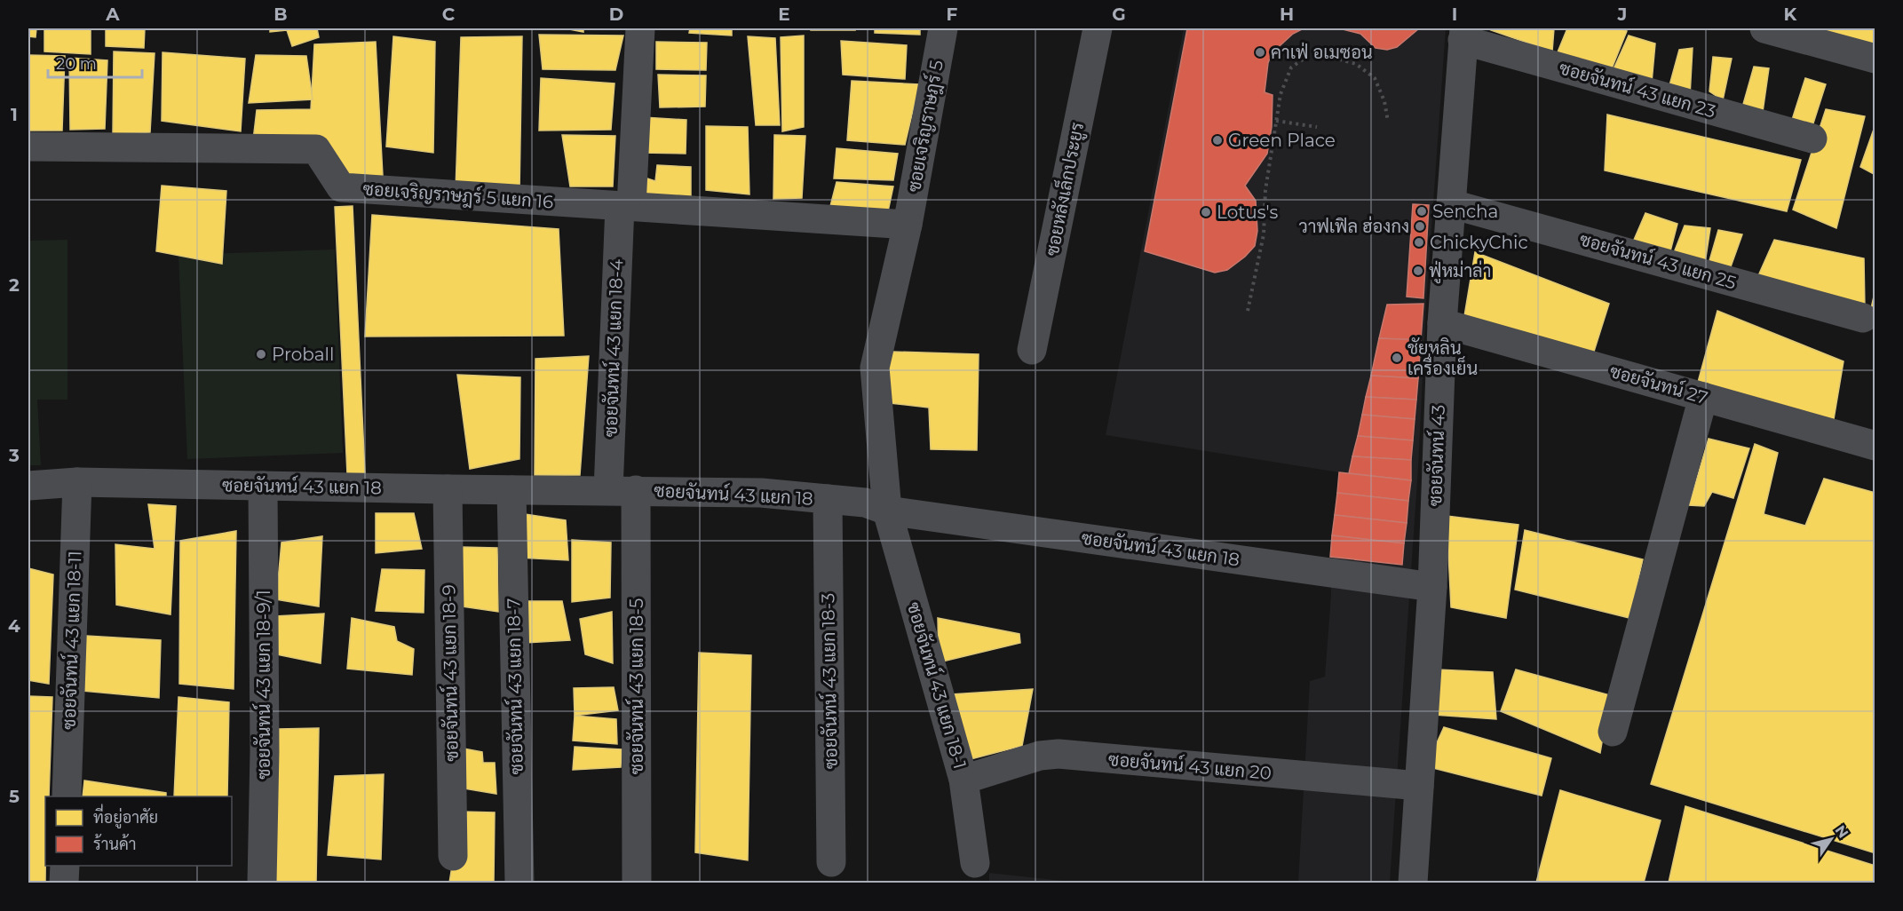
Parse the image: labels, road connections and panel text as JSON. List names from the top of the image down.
{
  "streets": {
    "street": [
      "ซอยจันทน์ 43 แยก 23",
      "ซอยเจริญราษฎร์ 5",
      "ซอยหลังเล็กประยูร",
      "ซอยเจริญราษฎร์ 5 แยก 16",
      "ซอยจันทน์ 43 แยก 25",
      "ซอยจันทน์ 43 แยก 18-4",
      "ซอยจันทน์ 27",
      "ซอยจันทน์ 43",
      "ซอยจันทน์ 43 แยก 18",
      "ซอยจันทน์ 43 แยก 18-11",
      "ซอยจันทน์ 43 แยก 18-9",
      "ซอยจันทน์ 43 แยก 18-3",
      "ซอยจันทน์ 43 แยก 18-9/1",
      "ซอยจันทน์ 43 แยก 18-1",
      "ซอยจันทน์ 43 แยก 18-7",
      "ซอยจันทน์ 43 แยก 18-5",
      "ซอยจันทน์ 43 แยก 20"
    ]
  },
  "crossings": [
    ["ซอยจันทน์ 43 แยก 23", "ซอยจันทน์ 43"],
    ["ซอยเจริญราษฎร์ 5", "ซอยเจริญราษฎร์ 5 แยก 16"],
    ["ซอยเจริญราษฎร์ 5", "ซอยจันทน์ 43 แยก 18"],
    ["ซอยเจริญราษฎร์ 5", "ซอยจันทน์ 43 แยก 18-1"],
    ["ซอยเจริญราษฎร์ 5 แยก 16", "ซอยจันทน์ 43 แยก 18-4"],
    ["ซอยจันทน์ 43 แยก 25", "ซอยจันทน์ 43"],
    ["ซอยจันทน์ 43 แยก 18-4", "ซอยจันทน์ 43 แยก 18"],
    ["ซอยจันทน์ 43 แยก 18-4", "ซอยจันทน์ 43 แยก 18-5"],
    ["ซอยจันทน์ 27", "ซอยจันทน์ 43"],
    ["ซอยจันทน์ 43", "ซอยจันทน์ 43 แยก 18"],
    ["ซอยจันทน์ 43", "ซอยจันทน์ 43 แยก 20"],
    ["ซอยจันทน์ 43 แยก 18", "ซอยจันทน์ 43 แยก 18-11"],
    ["ซอยจันทน์ 43 แยก 18", "ซอยจันทน์ 43 แยก 18-9"],
    ["ซอยจันทน์ 43 แยก 18", "ซอยจันทน์ 43 แยก 18-3"],
    ["ซอยจันทน์ 43 แยก 18", "ซอยจันทน์ 43 แยก 18-9/1"],
    ["ซอยจันทน์ 43 แยก 18", "ซอยจันทน์ 43 แยก 18-1"],
    ["ซอยจันทน์ 43 แยก 18", "ซอยจันทน์ 43 แยก 18-7"],
    ["ซอยจันทน์ 43 แยก 18", "ซอยจันทน์ 43 แยก 18-5"],
    ["ซอยจันทน์ 43 แยก 18-1", "ซอยจันทน์ 43 แยก 20"]
  ],
  "places": [
    "คาเฟ่ อเมซอน",
    "Green Place",
    "Sencha",
    "Lotus's",
    "วาฟเฟิล ฮ่องกง",
    "ChickyChic",
    "ฟู่หม่าล่า",
    "Proball",
    "ชัยหลิน เครื่องเย็น"
  ],
  "legend": ["ที่อยู่อาศัย", "ร้านค้า"],
  "scale_bar": "20 m",
  "north": "top right",
  "grid": {
    "columns": [
      "A",
      "B",
      "C",
      "D",
      "E",
      "F",
      "G",
      "H",
      "I",
      "J",
      "K"
    ],
    "rows": [
      "1",
      "2",
      "3",
      "4",
      "5"
    ]
  }
}
